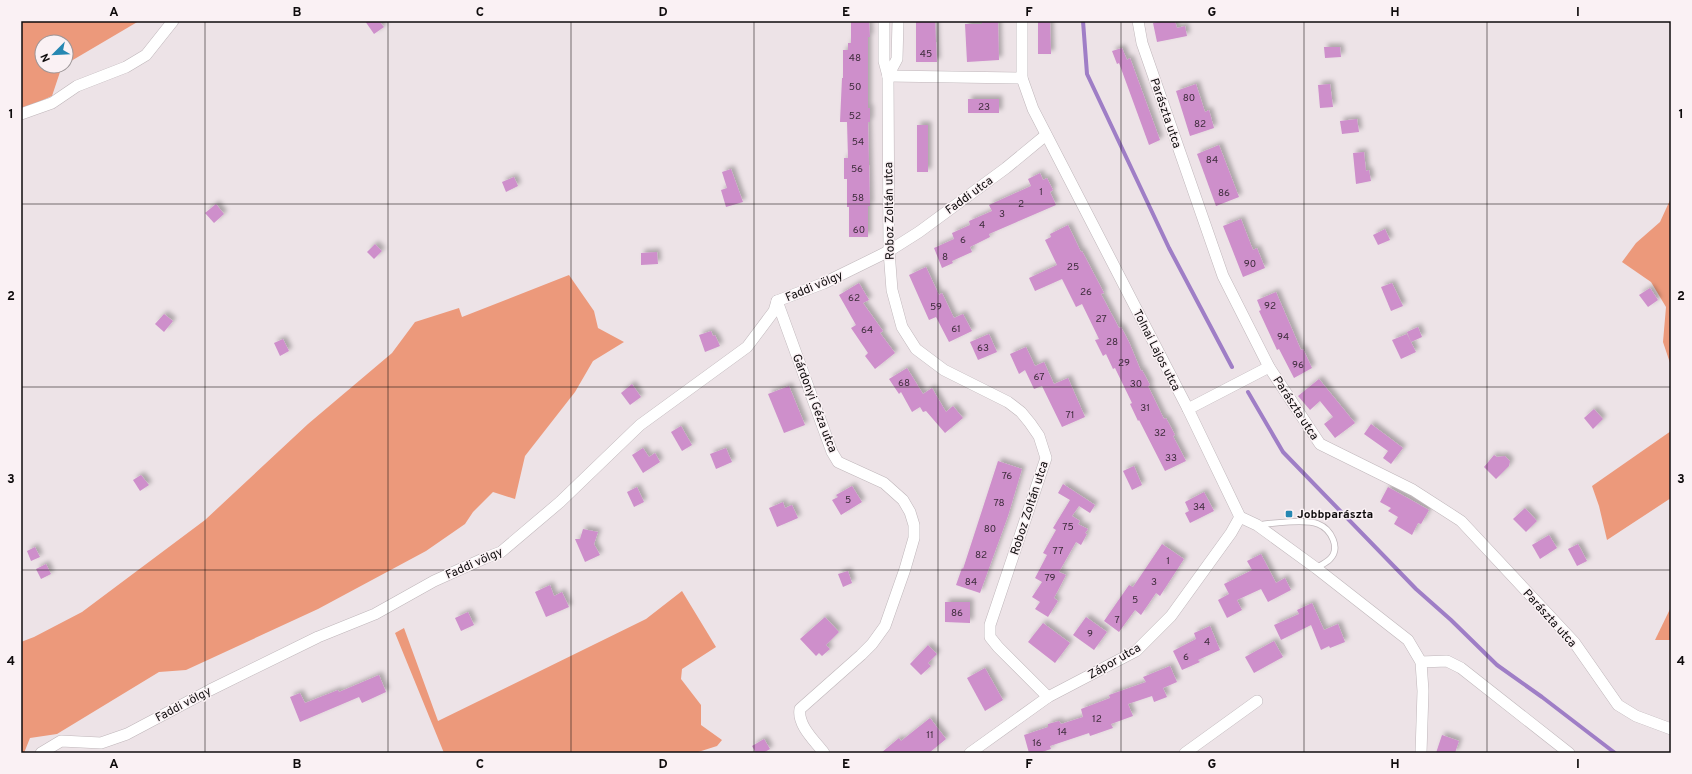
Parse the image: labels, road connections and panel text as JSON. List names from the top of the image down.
{
  "streets": {
    "street": [
      "Parászta utca",
      "Faddi utca",
      "Roboz Zoltán utca",
      "Faddi völgy",
      "Tolnai Lajos utca",
      "Gárdonyi Géza utca",
      "Zápor utca"
    ]
  },
  "crossings": [
    ["Faddi utca", "Roboz Zoltán utca"],
    ["Faddi utca", "Faddi völgy"],
    ["Faddi utca", "Tolnai Lajos utca"],
    ["Roboz Zoltán utca", "Faddi völgy"],
    ["Roboz Zoltán utca", "Zápor utca"],
    ["Faddi völgy", "Gárdonyi Géza utca"],
    ["Tolnai Lajos utca", "Zápor utca"]
  ],
  "places": {
    "transit": ["Jobbparászta"]
  },
  "house_numbers": [
    "45",
    "48",
    "50",
    "80",
    "23",
    "52",
    "82",
    "54",
    "84",
    "56",
    "1",
    "86",
    "58",
    "2",
    "3",
    "4",
    "60",
    "6",
    "8",
    "90",
    "25",
    "26",
    "62",
    "92",
    "59",
    "27",
    "61",
    "64",
    "94",
    "28",
    "63",
    "29",
    "96",
    "67",
    "68",
    "30",
    "31",
    "71",
    "32",
    "33",
    "76",
    "5",
    "78",
    "34",
    "75",
    "80",
    "77",
    "82",
    "1",
    "79",
    "84",
    "3",
    "5",
    "86",
    "7",
    "9",
    "4",
    "6",
    "12",
    "14",
    "11",
    "16"
  ],
  "north": "bottom left",
  "grid": {
    "columns": [
      "A",
      "B",
      "C",
      "D",
      "E",
      "F",
      "G",
      "H",
      "I"
    ],
    "rows": [
      "1",
      "2",
      "3",
      "4"
    ]
  }
}
